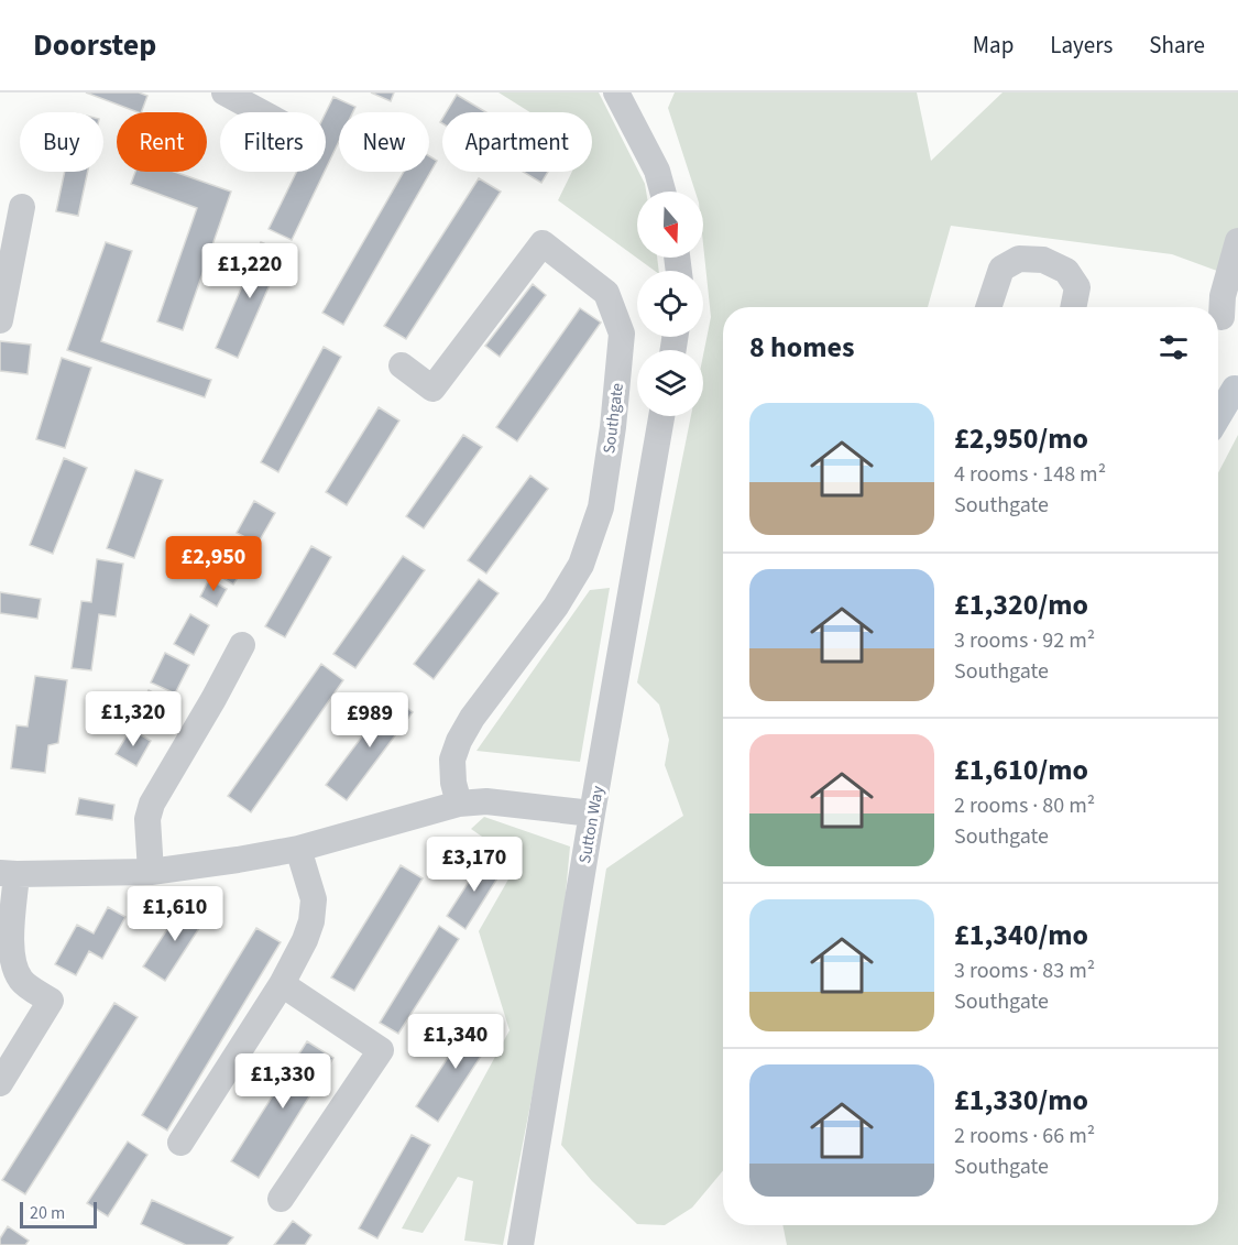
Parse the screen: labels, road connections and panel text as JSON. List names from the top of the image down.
{
  "streets": {
    "street": ["Southgate", "Sutton Way"]
  },
  "scale_bar": "20 m",
  "north": "bottom",
  "page": {
    "header": "Doorstep",
    "nav": ["Map", "Layers", "Share"],
    "chip": [
      "Buy",
      "Rent",
      "Filters",
      "New",
      "Apartment"
    ],
    "price": [
      "£1,220",
      "£2,950",
      "£1,320",
      "£989",
      "£3,170",
      "£1,610",
      "£1,340",
      "£1,330"
    ],
    "heading": "8 homes",
    "list": [
      {
        "name": "£2,950/mo",
        "note": "4 rooms · 148 m² · Southgate"
      },
      {
        "name": "£1,320/mo",
        "note": "3 rooms · 92 m² · Southgate"
      },
      {
        "name": "£1,610/mo",
        "note": "2 rooms · 80 m² · Southgate"
      },
      {
        "name": "£1,340/mo",
        "note": "3 rooms · 83 m² · Southgate"
      },
      {
        "name": "£1,330/mo",
        "note": "2 rooms · 66 m² · Southgate"
      }
    ],
    "scale": "20 m"
  }
}
